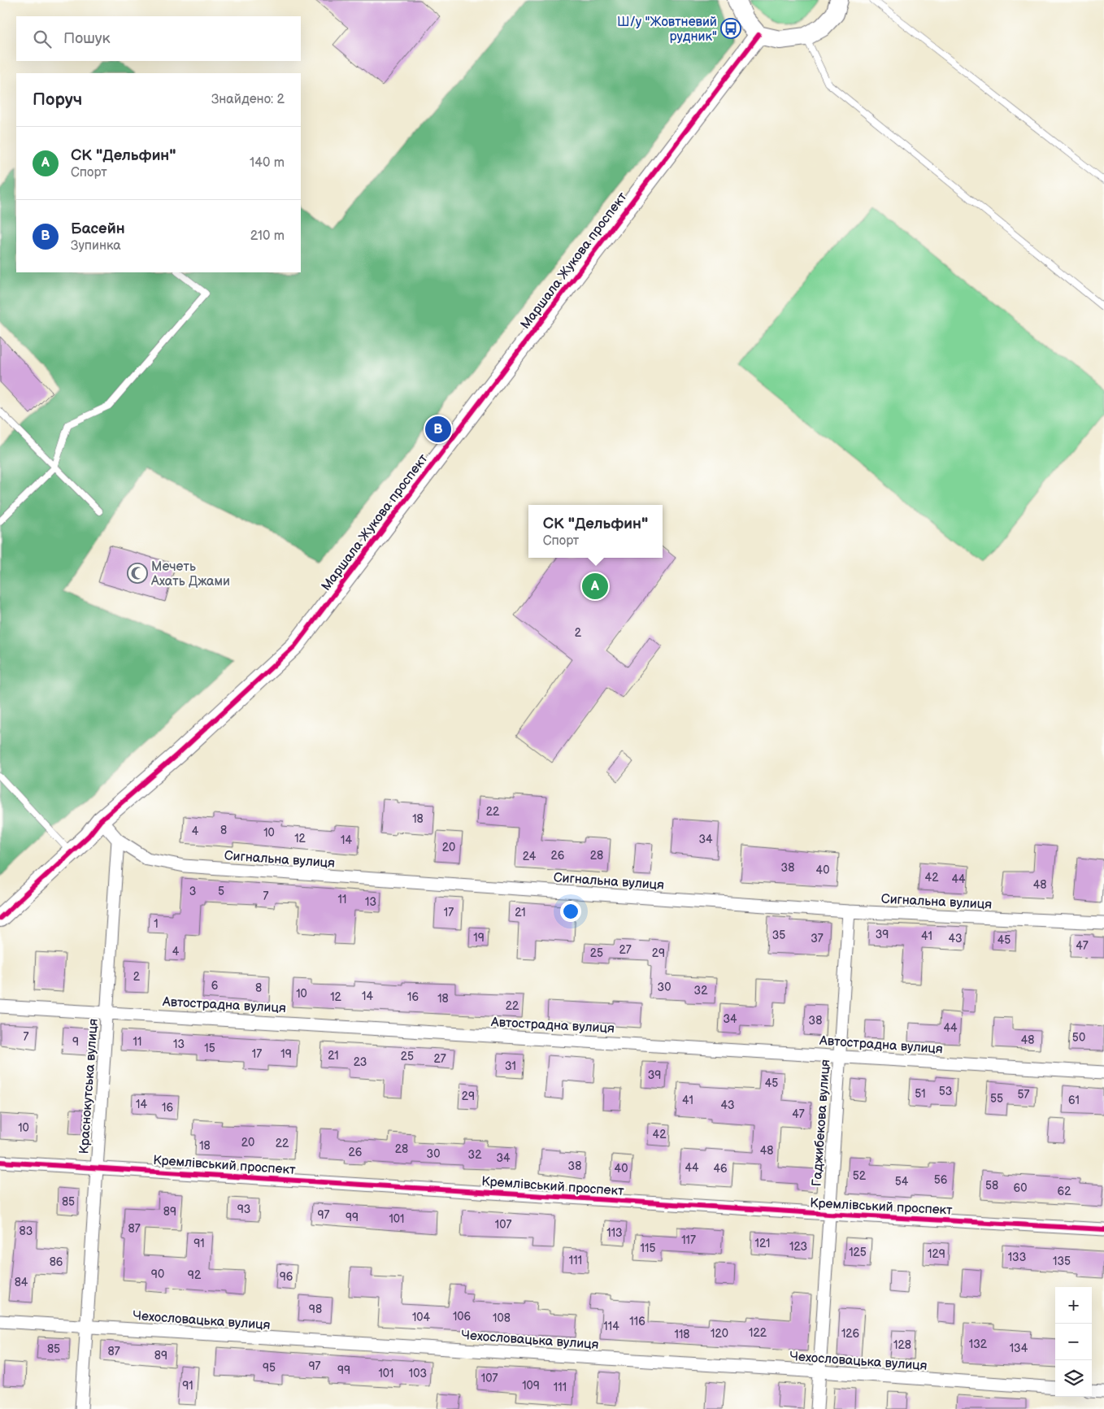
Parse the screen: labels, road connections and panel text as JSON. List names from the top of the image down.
{
  "streets": {
    "street": [
      "Маршала Жукова проспект",
      "Сигнальна вулиця",
      "Автострадна вулиця",
      "Краснокутська вулиця",
      "Гаджибекова вулиця",
      "Кремлівський проспект",
      "Чехословацька вулиця"
    ]
  },
  "crossings": [
    ["Сигнальна вулиця", "Краснокутська вулиця"],
    ["Сигнальна вулиця", "Гаджибекова вулиця"],
    ["Автострадна вулиця", "Краснокутська вулиця"],
    ["Автострадна вулиця", "Гаджибекова вулиця"],
    ["Краснокутська вулиця", "Кремлівський проспект"],
    ["Краснокутська вулиця", "Чехословацька вулиця"],
    ["Гаджибекова вулиця", "Кремлівський проспект"],
    ["Гаджибекова вулиця", "Чехословацька вулиця"]
  ],
  "places": {
    "bus stop": ["Ш/у \"Жовтневий рудник\""],
    "mosque": ["Мечеть Ахать Джами"]
  },
  "house_numbers": [
    "2",
    "22",
    "18",
    "8",
    "4",
    "10",
    "12",
    "34",
    "14",
    "20",
    "26",
    "28",
    "24",
    "38",
    "40",
    "42",
    "44",
    "48",
    "3",
    "5",
    "7",
    "11",
    "13",
    "17",
    "21",
    "1",
    "39",
    "35",
    "41",
    "19",
    "37",
    "43",
    "45",
    "47",
    "27",
    "4",
    "25",
    "29",
    "2",
    "6",
    "30",
    "8",
    "32",
    "10",
    "14",
    "12",
    "16",
    "18",
    "22",
    "34",
    "38",
    "44",
    "7",
    "50",
    "48",
    "9",
    "11",
    "13",
    "15",
    "17",
    "19",
    "21",
    "25",
    "27",
    "23",
    "31",
    "39",
    "45",
    "53",
    "51",
    "57",
    "29",
    "55",
    "41",
    "61",
    "14",
    "43",
    "16",
    "47",
    "10",
    "42",
    "20",
    "22",
    "18",
    "28",
    "48",
    "26",
    "30",
    "32",
    "34",
    "38",
    "44",
    "40",
    "46",
    "52",
    "56",
    "54",
    "58",
    "60",
    "62",
    "85",
    "93",
    "89",
    "97",
    "99",
    "101",
    "107",
    "87",
    "83",
    "113",
    "117",
    "91",
    "121",
    "123",
    "115",
    "125",
    "129",
    "133",
    "111",
    "135",
    "86",
    "90",
    "92",
    "96",
    "84",
    "98",
    "106",
    "104",
    "108",
    "116",
    "114",
    "122",
    "120",
    "126",
    "118",
    "132",
    "128",
    "134",
    "85",
    "87",
    "89",
    "97",
    "95",
    "99",
    "101",
    "103",
    "107",
    "91",
    "109",
    "111"
  ],
  "page": {
    "search": "Пошук",
    "heading": ["Поруч", "Знайдено: 2"],
    "list": [
      {
        "mark": "A",
        "name": "СК \"Дельфин\"",
        "note": "Спорт",
        "value": "140 m"
      },
      {
        "mark": "B",
        "name": "Басейн",
        "note": "Зупинка",
        "value": "210 m"
      }
    ],
    "pins": ["B", "A"],
    "popup": ["СК \"Дельфин\"", "Спорт"],
    "map_buttons": ["+", "−"]
  }
}
